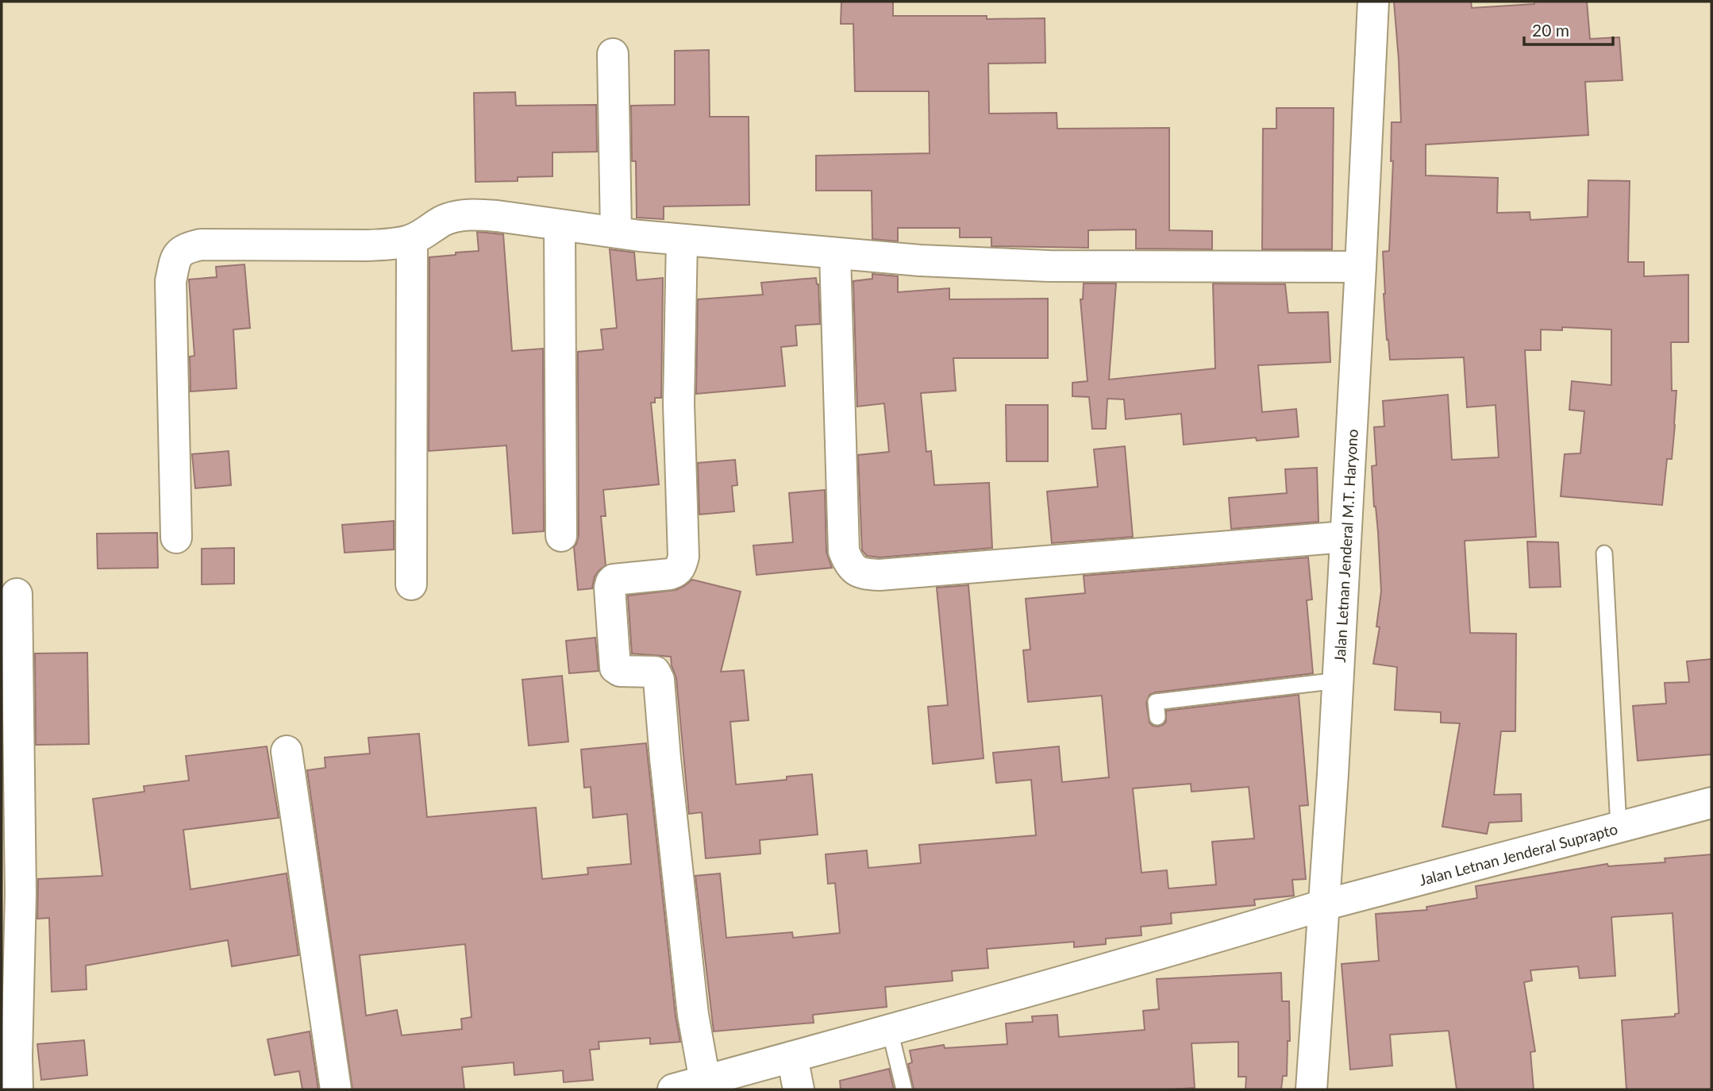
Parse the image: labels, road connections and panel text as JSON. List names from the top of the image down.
{
  "streets": {
    "street": ["Jalan Letnan Jenderal M.T. Haryono", "Jalan Letnan Jenderal Suprapto"]
  },
  "crossings": [
    ["Jalan Letnan Jenderal M.T. Haryono", "Jalan Letnan Jenderal Suprapto"]
  ],
  "scale_bar": "20 m"
}
